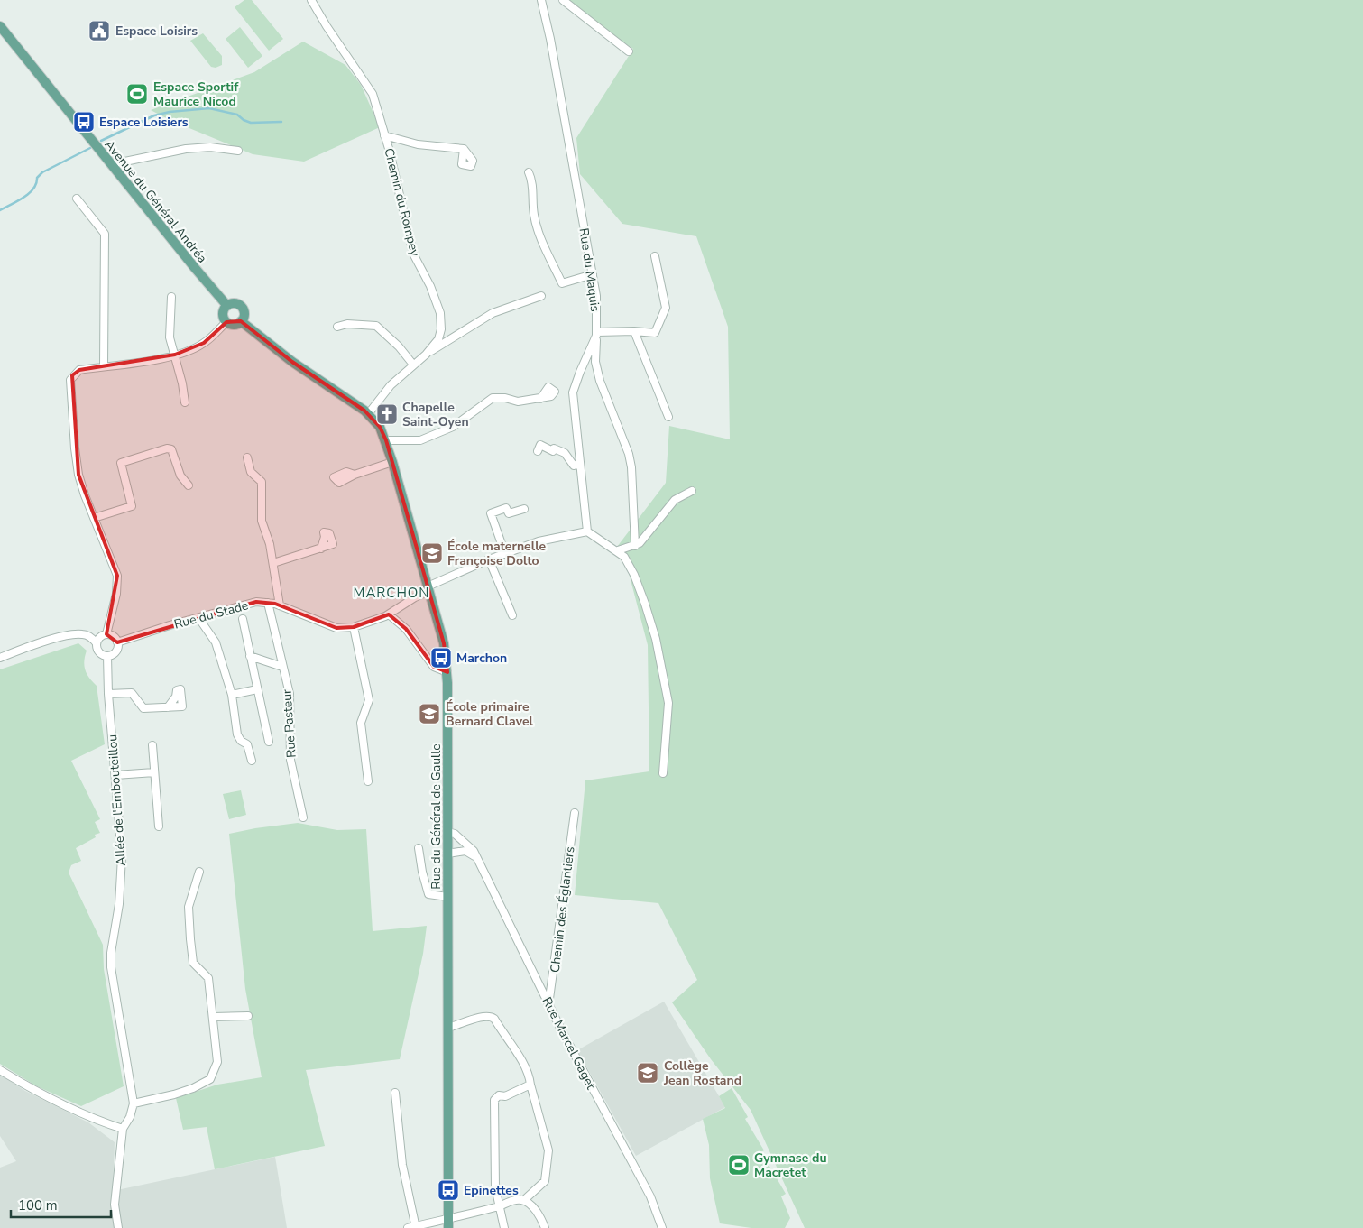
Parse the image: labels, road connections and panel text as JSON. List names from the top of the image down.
{
  "streets": {
    "main road": ["Avenue du Général Andréa", "Rue du Général de Gaulle"],
    "street": [
      "Chemin du Rompey",
      "Rue du Maquis",
      "Rue du Stade",
      "Rue Pasteur",
      "Allée de l'Embouteillou",
      "Chemin des Églantiers",
      "Rue Marcel Gaget"
    ]
  },
  "crossings": [
    ["Avenue du Général Andréa", "Rue du Général de Gaulle"],
    ["Chemin du Rompey", "Rue du Général de Gaulle"],
    ["Rue du Stade", "Rue Pasteur"],
    ["Rue du Stade", "Allée de l'Embouteillou"],
    ["Rue du Stade", "Rue du Général de Gaulle"],
    ["Rue du Général de Gaulle", "Rue Marcel Gaget"],
    ["Chemin des Églantiers", "Rue Marcel Gaget"]
  ],
  "districts": ["MARCHON"],
  "places": {
    "public building": ["Espace Loisirs"],
    "sports": ["Espace Sportif Maurice Nicod", "Gymnase du Macretet"],
    "bus stop": ["Espace Loisiers", "Marchon", "Epinettes"],
    "church": ["Chapelle Saint-Oyen"],
    "school or university": ["École maternelle Françoise Dolto", "École primaire Bernard Clavel", "Collège Jean Rostand"]
  },
  "scale_bar": "100 m"
}
